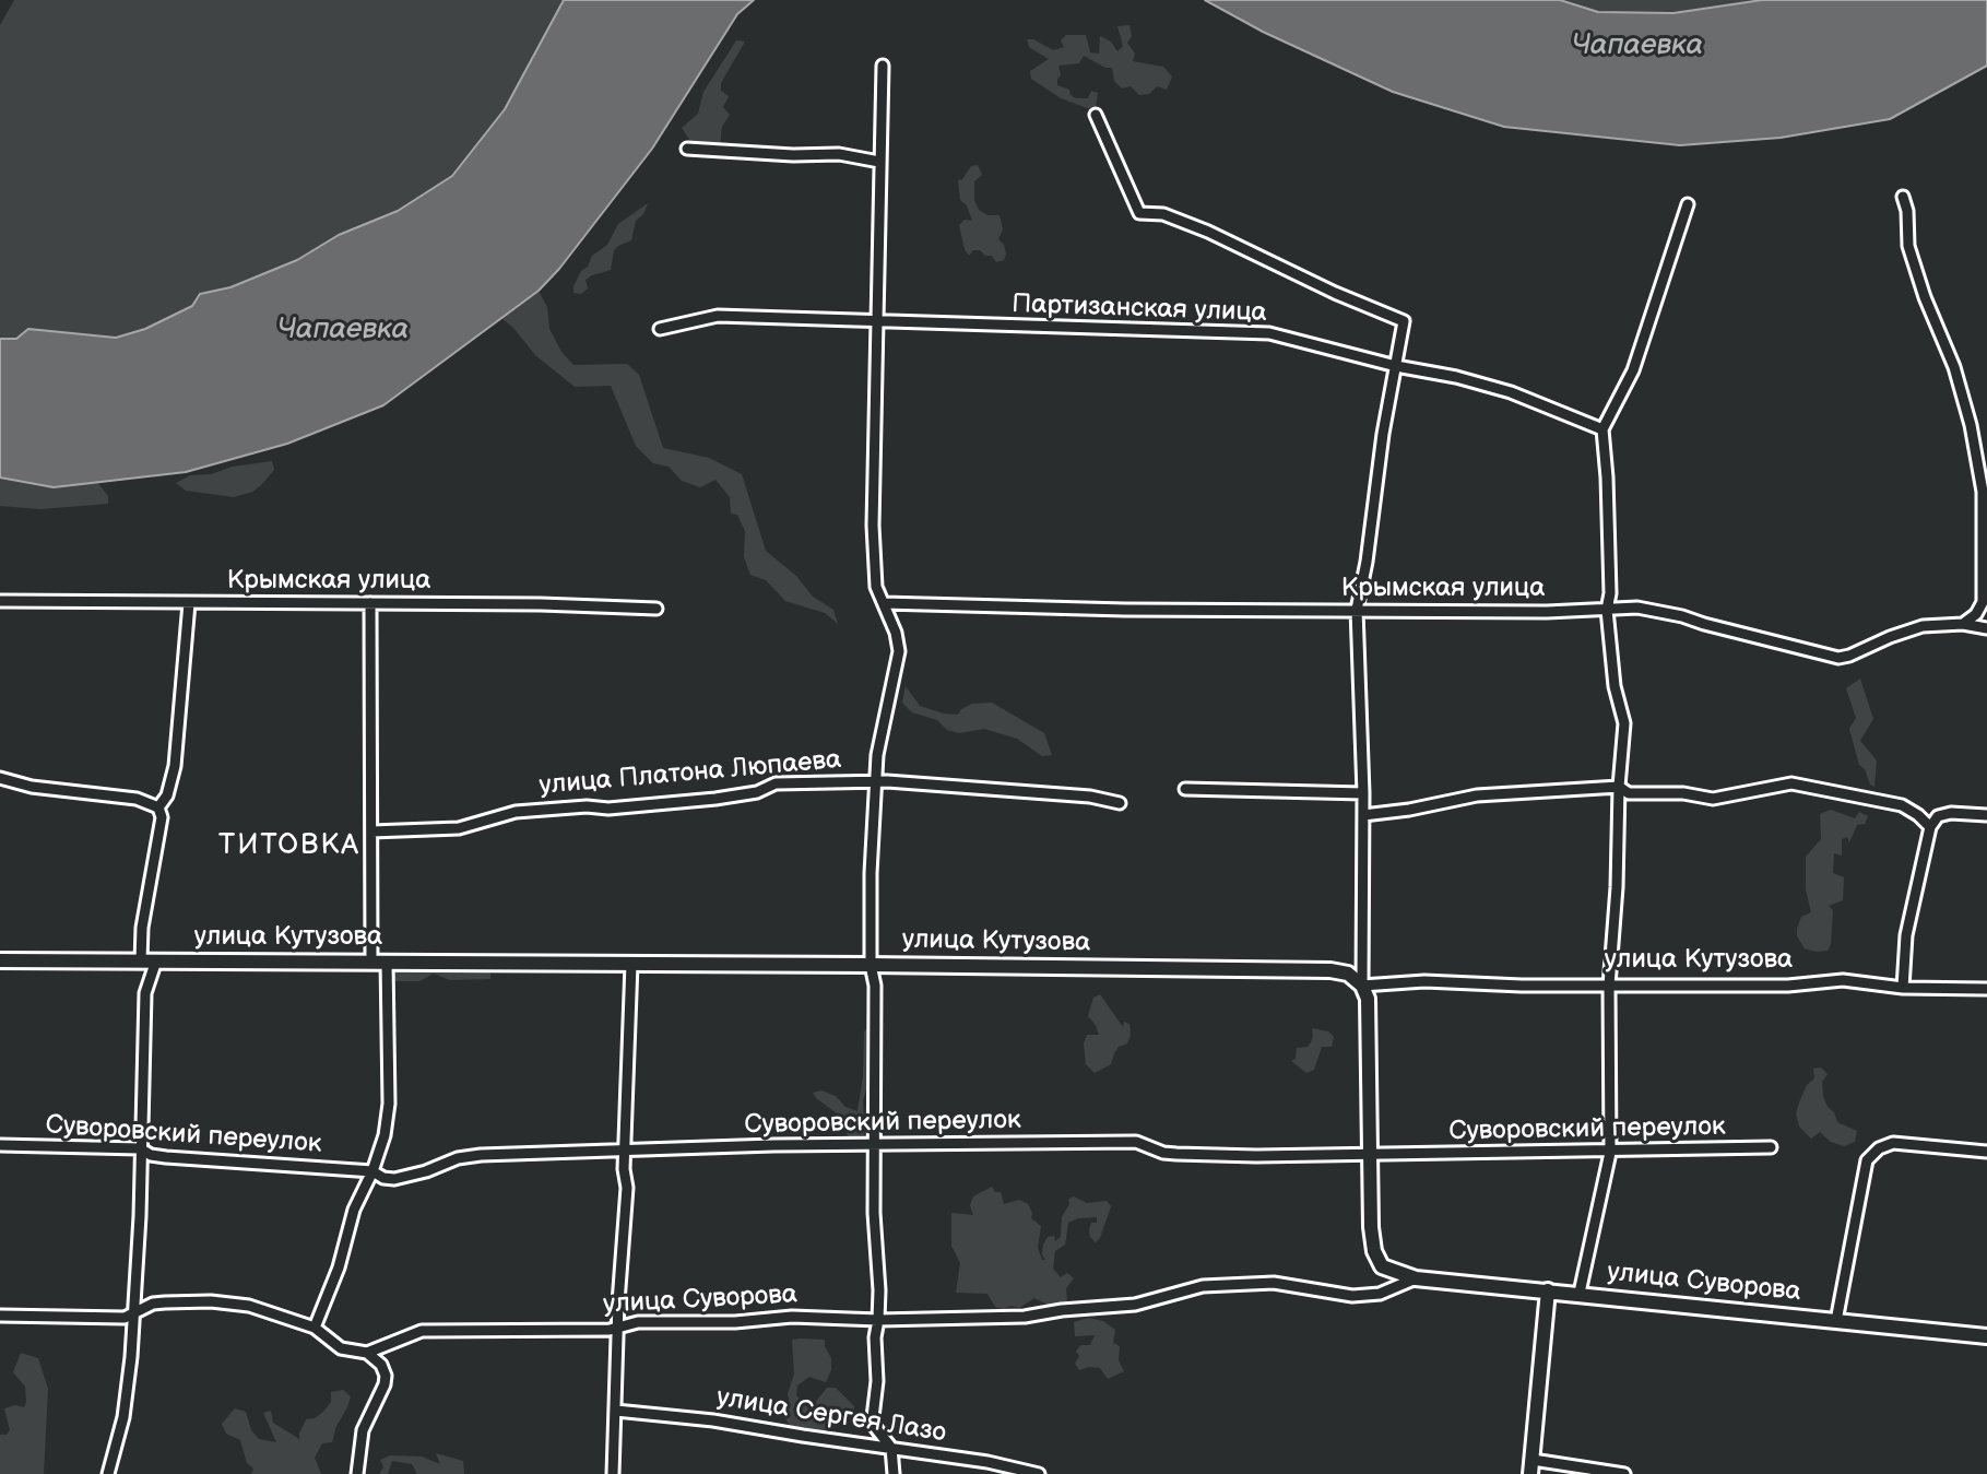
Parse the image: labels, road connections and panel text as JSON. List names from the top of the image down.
{
  "streets": {
    "street": [
      "Партизанская улица",
      "Крымская улица",
      "улица Платона Люпаева",
      "улица Кутузова",
      "Суворовский переулок",
      "улица Суворова",
      "улица Сергея Лазо"
    ]
  },
  "crossings": [
    ["Суворовский переулок", "улица Суворова"]
  ],
  "districts": ["ТИТОВКА"],
  "water": ["Чапаевка"]
}
